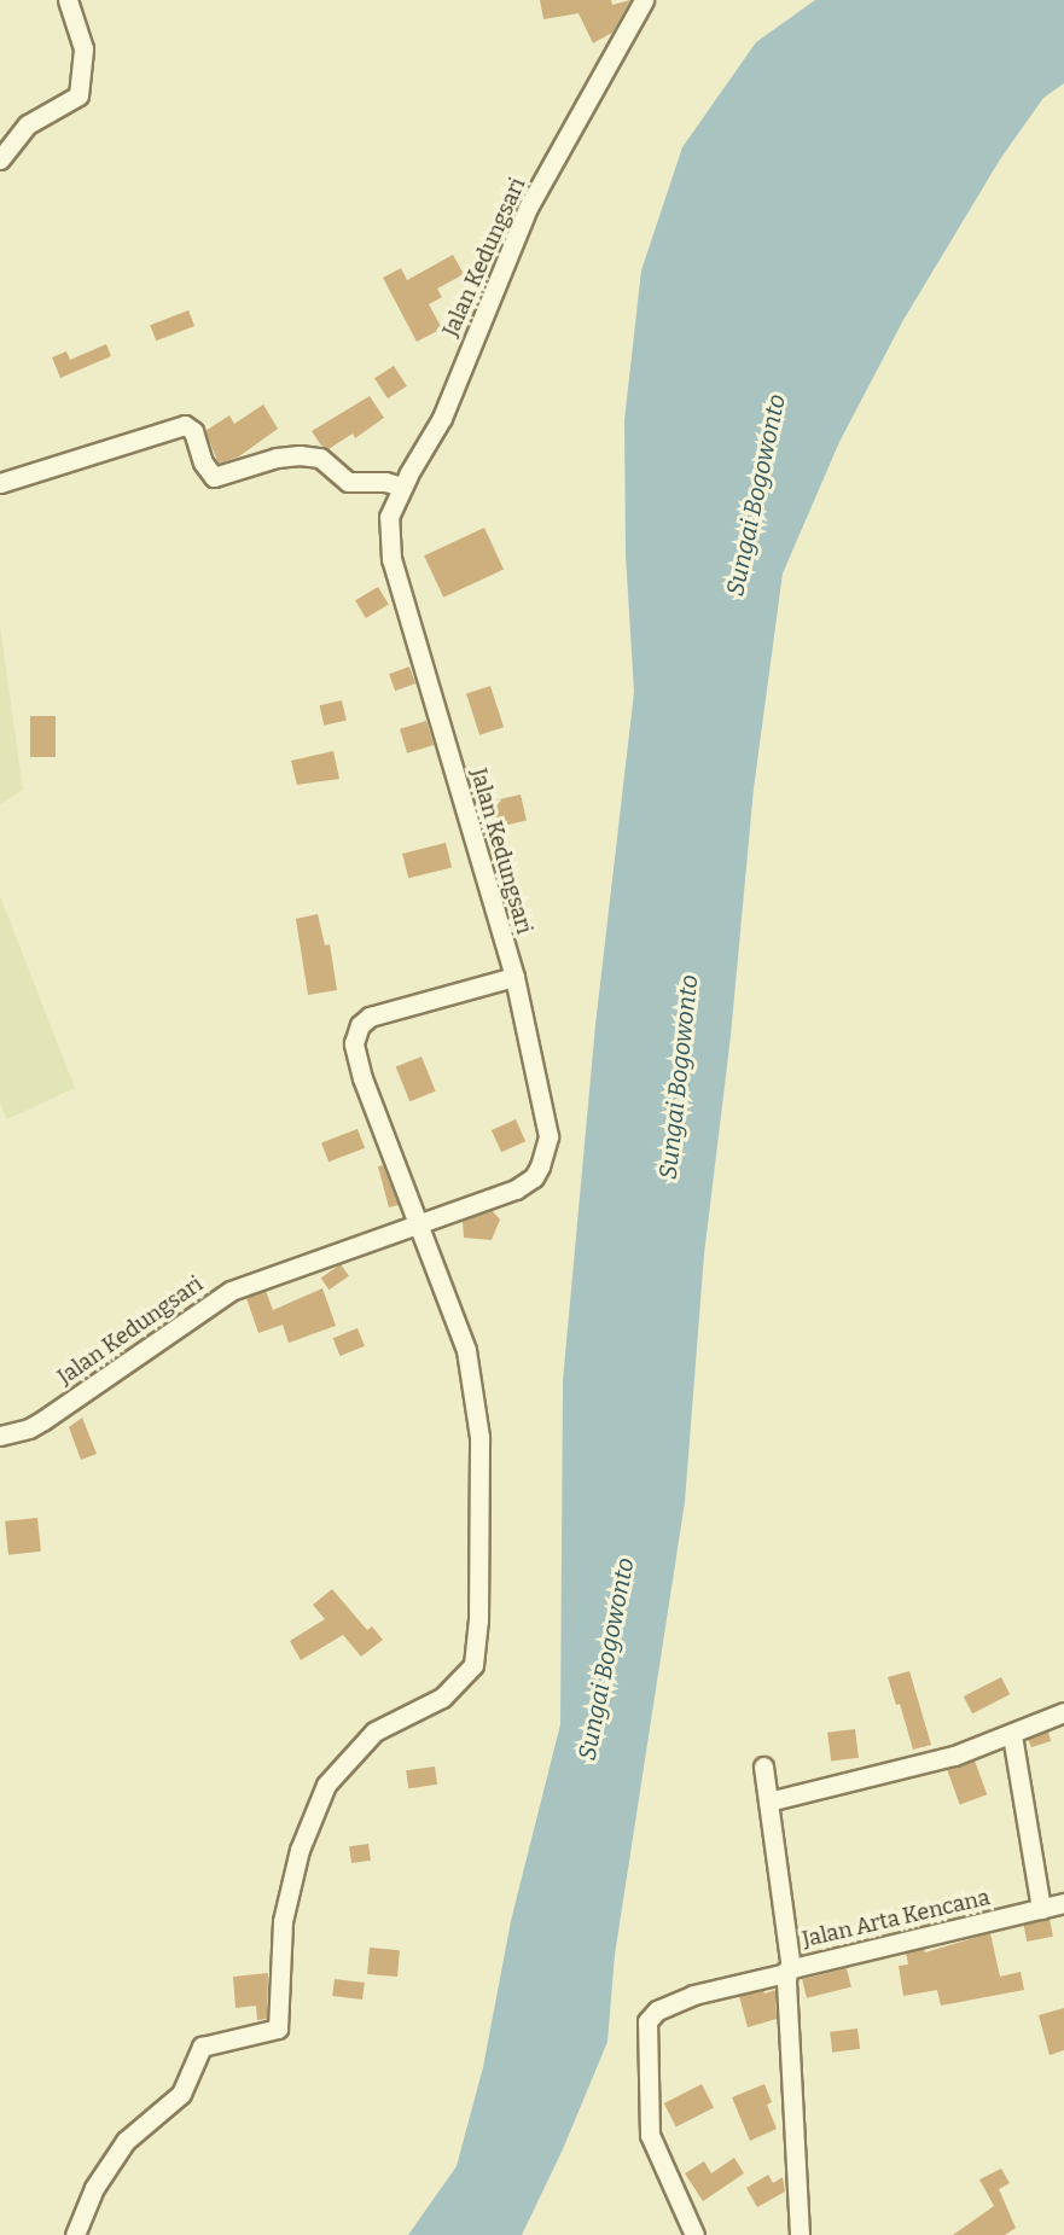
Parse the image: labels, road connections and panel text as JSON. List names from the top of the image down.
{
  "streets": {
    "street": ["Jalan Kedungsari", "Jalan Arta Kencana"]
  },
  "water": ["Sungai Bogowonto"]
}
